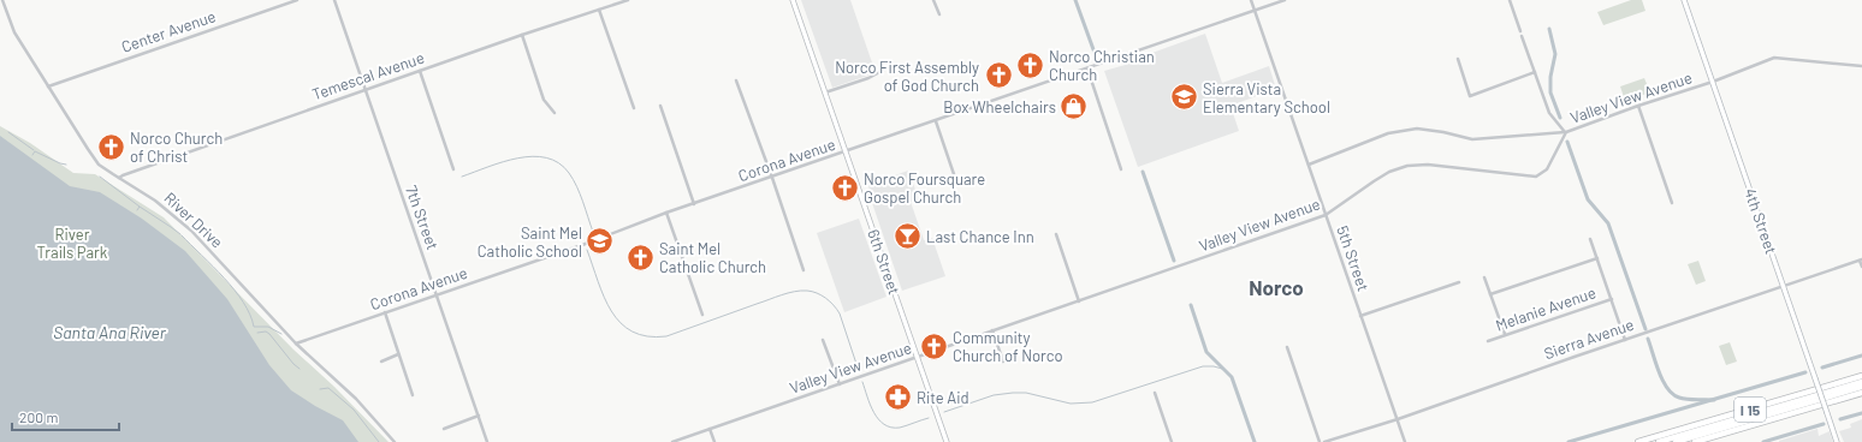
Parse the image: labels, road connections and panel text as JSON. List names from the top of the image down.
{
  "streets": {
    "highway": ["I 15"],
    "main road": ["4th Street", "6th Street"],
    "street": [
      "Center Avenue",
      "Temescal Avenue",
      "Valley View Avenue",
      "Corona Avenue",
      "7th Street",
      "River Drive",
      "5th Street",
      "Melanie Avenue",
      "Sierra Avenue"
    ]
  },
  "crossings": [
    ["Center Avenue", "River Drive"],
    ["Temescal Avenue", "7th Street"],
    ["Temescal Avenue", "River Drive"],
    ["Valley View Avenue", "4th Street"],
    ["Valley View Avenue", "5th Street"],
    ["Valley View Avenue", "6th Street"],
    ["Corona Avenue", "7th Street"],
    ["Corona Avenue", "River Drive"],
    ["Corona Avenue", "5th Street"],
    ["Corona Avenue", "6th Street"],
    ["4th Street", "Sierra Avenue"],
    ["5th Street", "Sierra Avenue"]
  ],
  "districts": ["Norco"],
  "water": ["Santa Ana River"],
  "parks": ["River Trails Park"],
  "places": {
    "church": [
      "Norco Christian Church",
      "Norco First Assembly of God Church",
      "Norco Church of Christ",
      "Norco Foursquare Gospel Church",
      "Saint Mel Catholic Church",
      "Community Church of Norco"
    ],
    "school or university": ["Sierra Vista Elementary School", "Saint Mel Catholic School"],
    "shop": ["Box Wheelchairs"],
    "bar": ["Last Chance Inn"],
    "pharmacy": ["Rite Aid"]
  },
  "scale_bar": "200 m"
}
